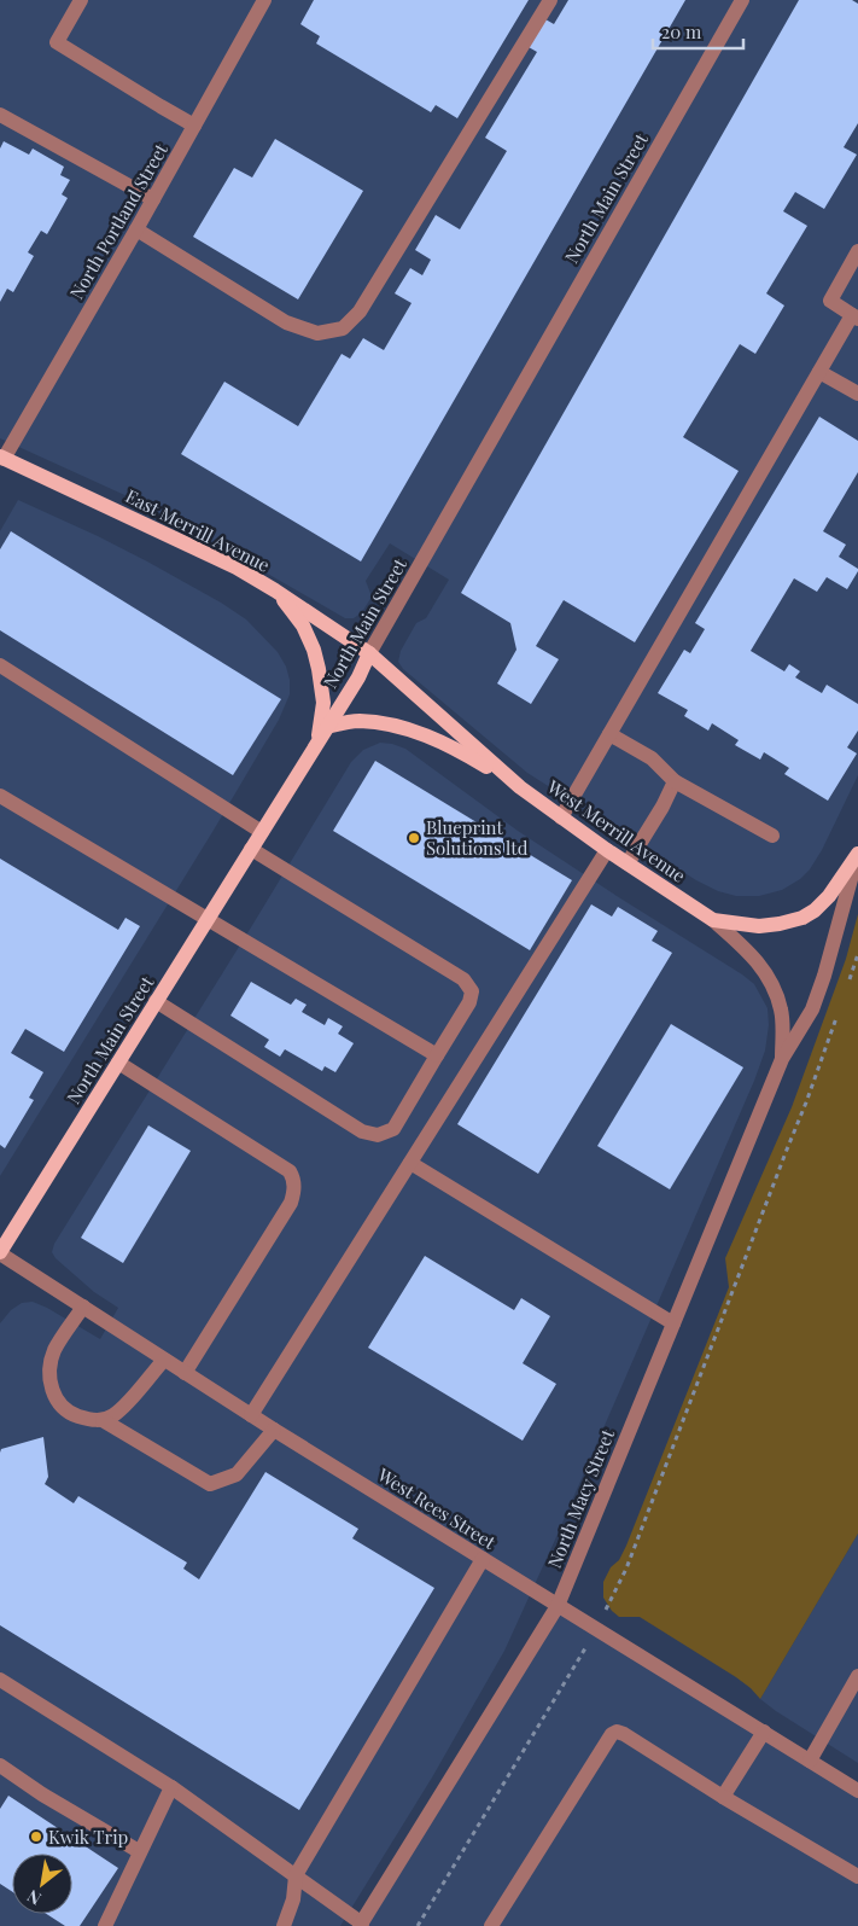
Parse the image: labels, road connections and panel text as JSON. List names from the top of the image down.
{
  "streets": {
    "main road": ["North Main Street", "East Merrill Avenue", "West Merrill Avenue"],
    "street": ["North Portland Street", "North Macy Street", "West Rees Street"]
  },
  "crossings": [
    ["North Main Street", "East Merrill Avenue"],
    ["North Main Street", "West Merrill Avenue"],
    ["North Main Street", "West Rees Street"],
    ["North Portland Street", "East Merrill Avenue"],
    ["East Merrill Avenue", "West Merrill Avenue"],
    ["West Merrill Avenue", "North Macy Street"],
    ["North Macy Street", "West Rees Street"]
  ],
  "places": ["Blueprint Solutions ltd", "Kwik Trip"],
  "scale_bar": "20 m",
  "north": "bottom left"
}
